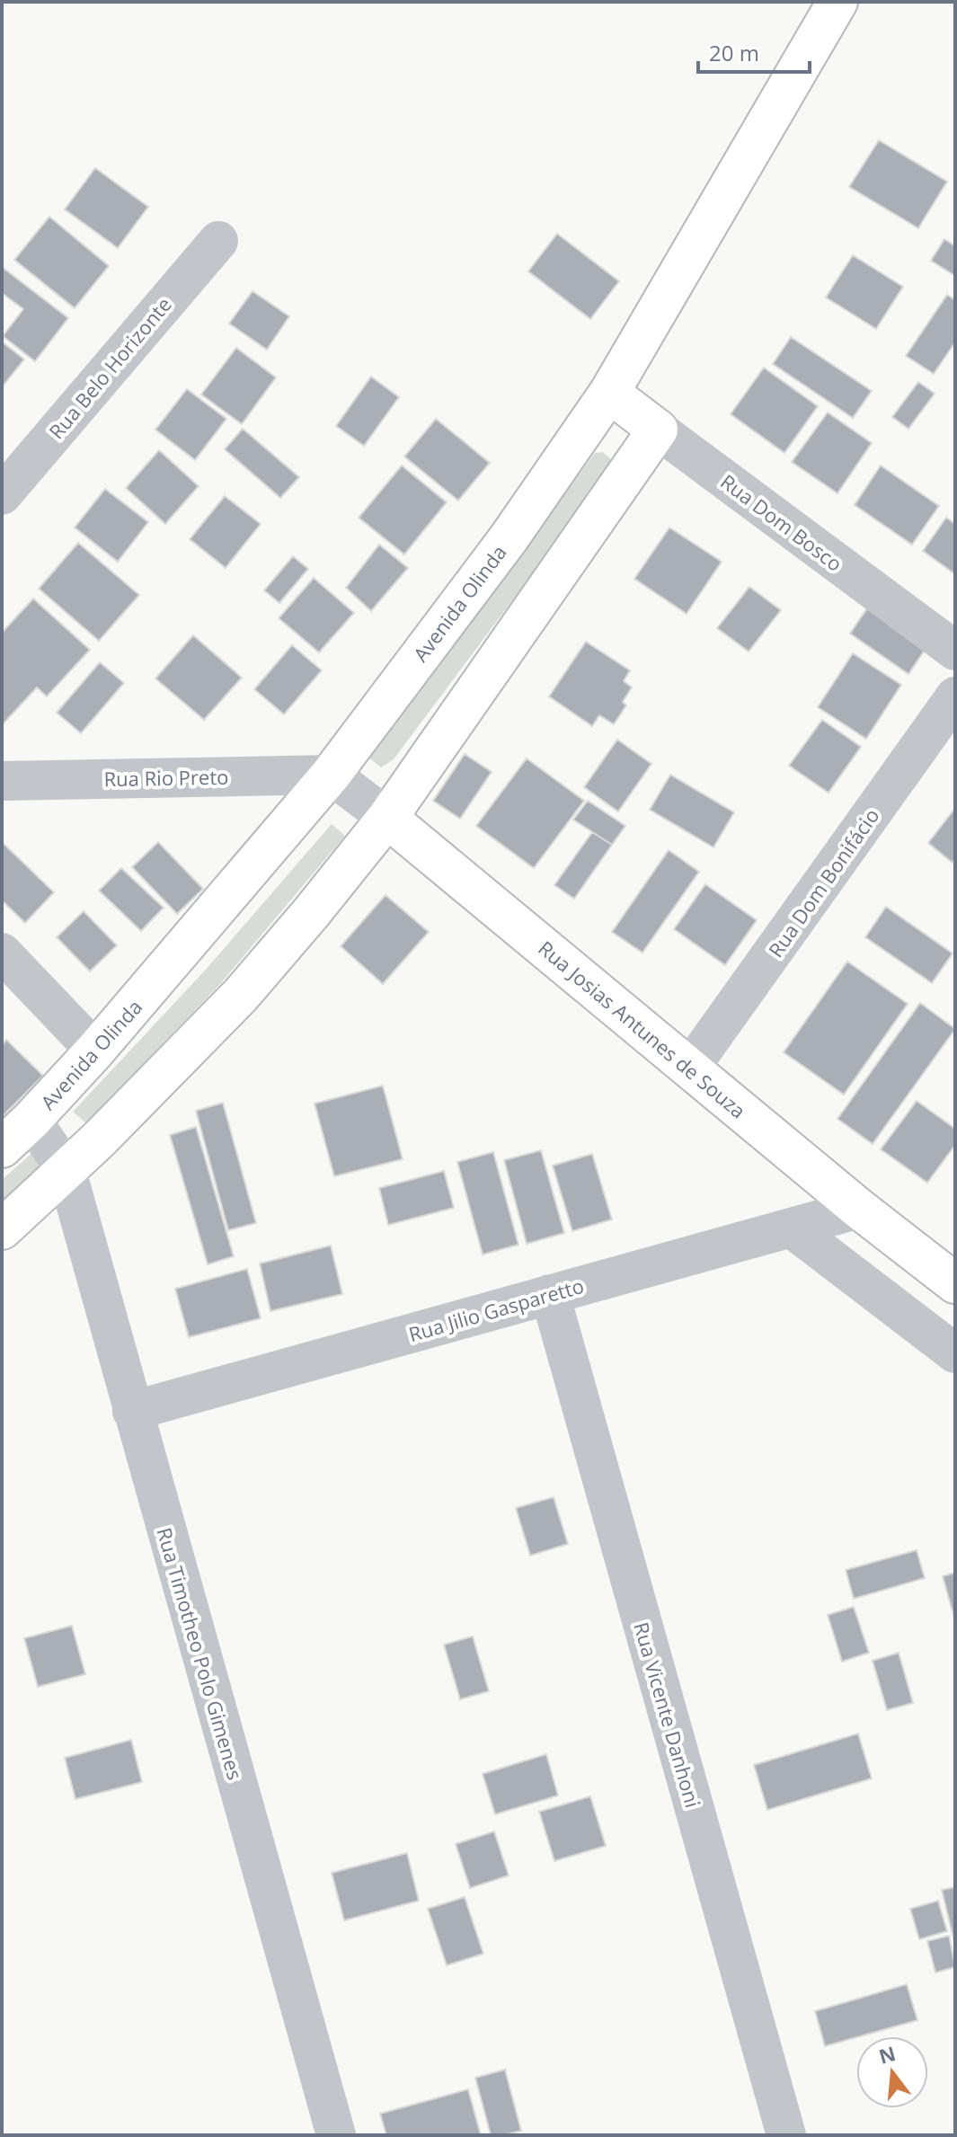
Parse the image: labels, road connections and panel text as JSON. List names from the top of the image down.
{
  "streets": {
    "street": [
      "Rua Belo Horizonte",
      "Rua Dom Bosco",
      "Avenida Olinda",
      "Rua Rio Preto",
      "Rua Dom Bonifácio",
      "Rua Josias Antunes de Souza",
      "Rua Jilio Gasparetto",
      "Rua Timotheo Polo Gimenes",
      "Rua Vicente Danhoni"
    ]
  },
  "crossings": [
    ["Rua Dom Bosco", "Avenida Olinda"],
    ["Avenida Olinda", "Rua Rio Preto"],
    ["Avenida Olinda", "Rua Josias Antunes de Souza"],
    ["Avenida Olinda", "Rua Timotheo Polo Gimenes"],
    ["Rua Rio Preto", "Rua Josias Antunes de Souza"],
    ["Rua Dom Bonifácio", "Rua Josias Antunes de Souza"],
    ["Rua Josias Antunes de Souza", "Rua Jilio Gasparetto"],
    ["Rua Jilio Gasparetto", "Rua Timotheo Polo Gimenes"],
    ["Rua Jilio Gasparetto", "Rua Vicente Danhoni"]
  ],
  "scale_bar": "20 m",
  "north": "top"
}
